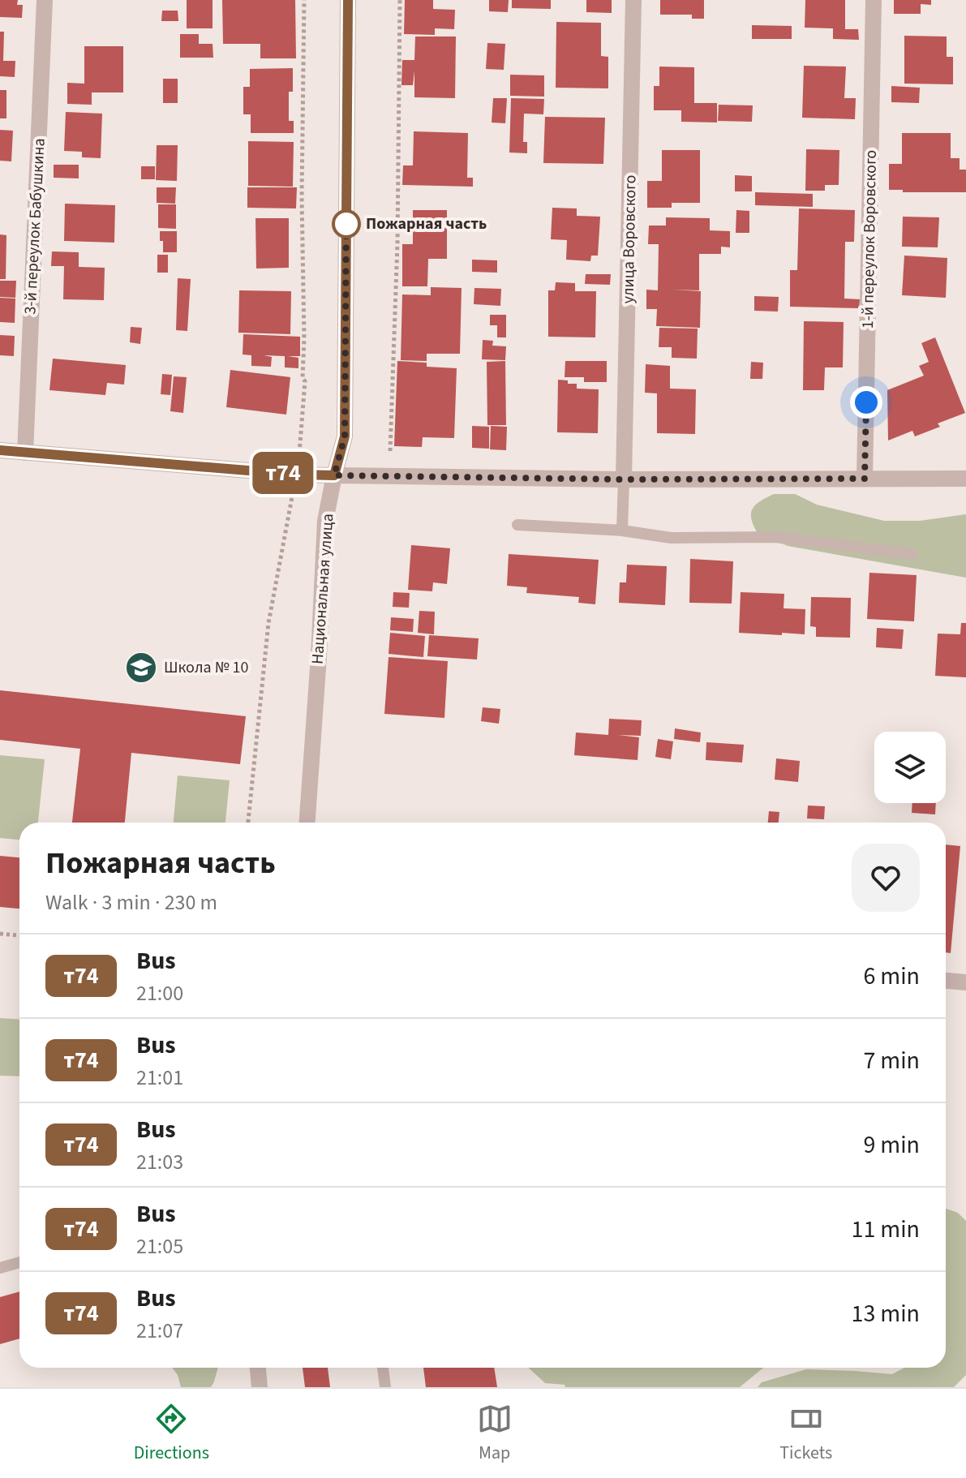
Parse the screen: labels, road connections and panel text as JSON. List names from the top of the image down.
{
  "streets": {
    "street": [
      "3-й переулок Бабушкина",
      "улица Воровского",
      "1-й переулок Воровского",
      "Национальная улица"
    ]
  },
  "places": {
    "other": ["Пожарная часть"],
    "school or university": ["Школа № 10"]
  },
  "lines": ["bus line т74"],
  "page": {
    "on_map": "т74",
    "heading": ["Пожарная часть", "Walk · 3 min · 230 m"],
    "list": [
      {
        "mark": "т74",
        "name": "Bus",
        "note": "21:00",
        "value": "6 min"
      },
      {
        "mark": "т74",
        "name": "Bus",
        "note": "21:01",
        "value": "7 min"
      },
      {
        "mark": "т74",
        "name": "Bus",
        "note": "21:03",
        "value": "9 min"
      },
      {
        "mark": "т74",
        "name": "Bus",
        "note": "21:05",
        "value": "11 min"
      },
      {
        "mark": "т74",
        "name": "Bus",
        "note": "21:07",
        "value": "13 min"
      }
    ],
    "tabs": ["Directions", "Map", "Tickets"]
  }
}
